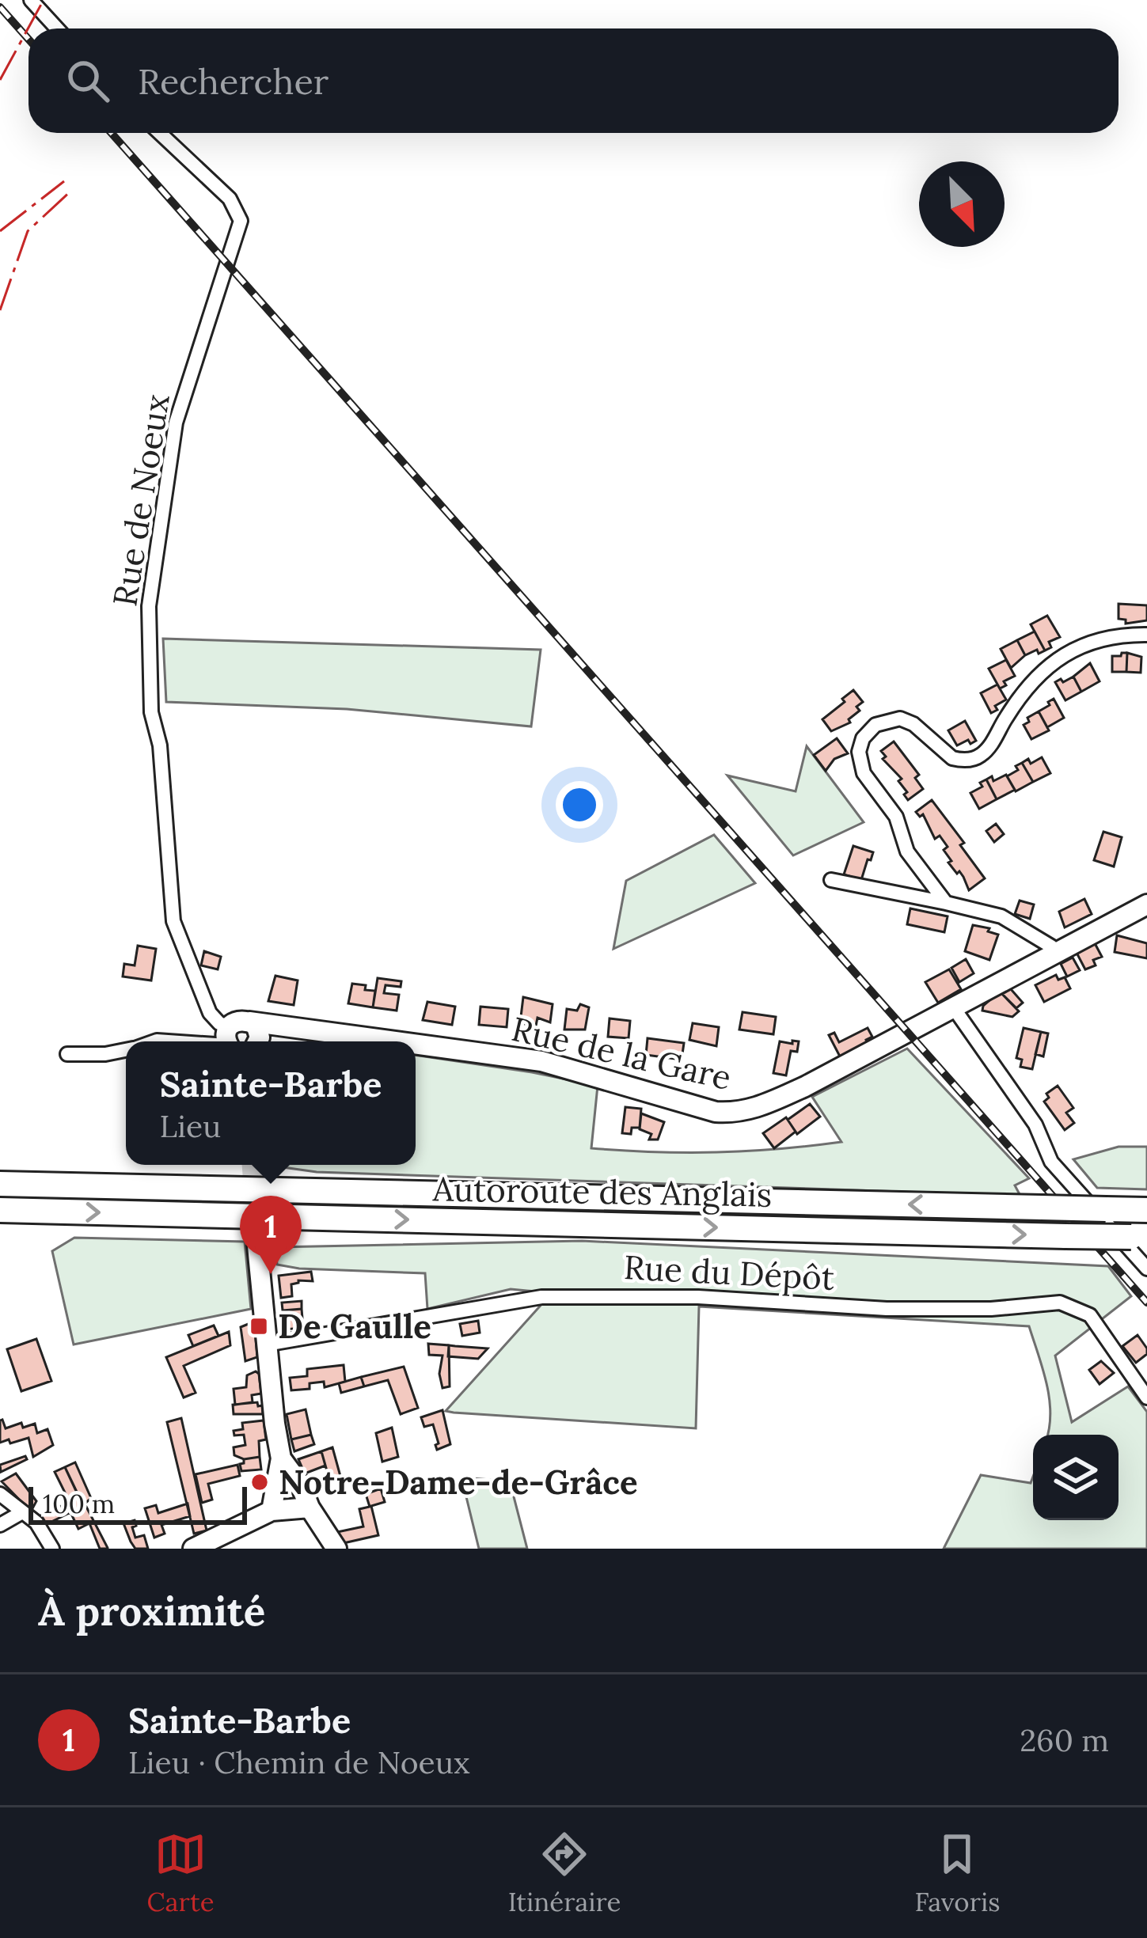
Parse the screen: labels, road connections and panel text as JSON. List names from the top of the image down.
{
  "streets": {
    "highway": ["Autoroute des Anglais"],
    "street": ["Rue de Noeux", "Rue de la Gare", "Rue du Dépôt"]
  },
  "crossings": [
    ["Rue de Noeux", "Rue de la Gare"]
  ],
  "places": {
    "transit": ["De Gaulle"],
    "other": ["Notre-Dame-de-Grâce"]
  },
  "scale_bar": "100 m",
  "north": "bottom right",
  "page": {
    "search": "Rechercher",
    "popup": ["Sainte-Barbe", "Lieu"],
    "pins": "1",
    "scale": "100 m",
    "heading": "À proximité",
    "list": [
      {
        "mark": "1",
        "name": "Sainte-Barbe",
        "note": "Lieu · Chemin de Noeux",
        "value": "260 m"
      }
    ],
    "nav": ["Carte", "Itinéraire", "Favoris"]
  }
}
